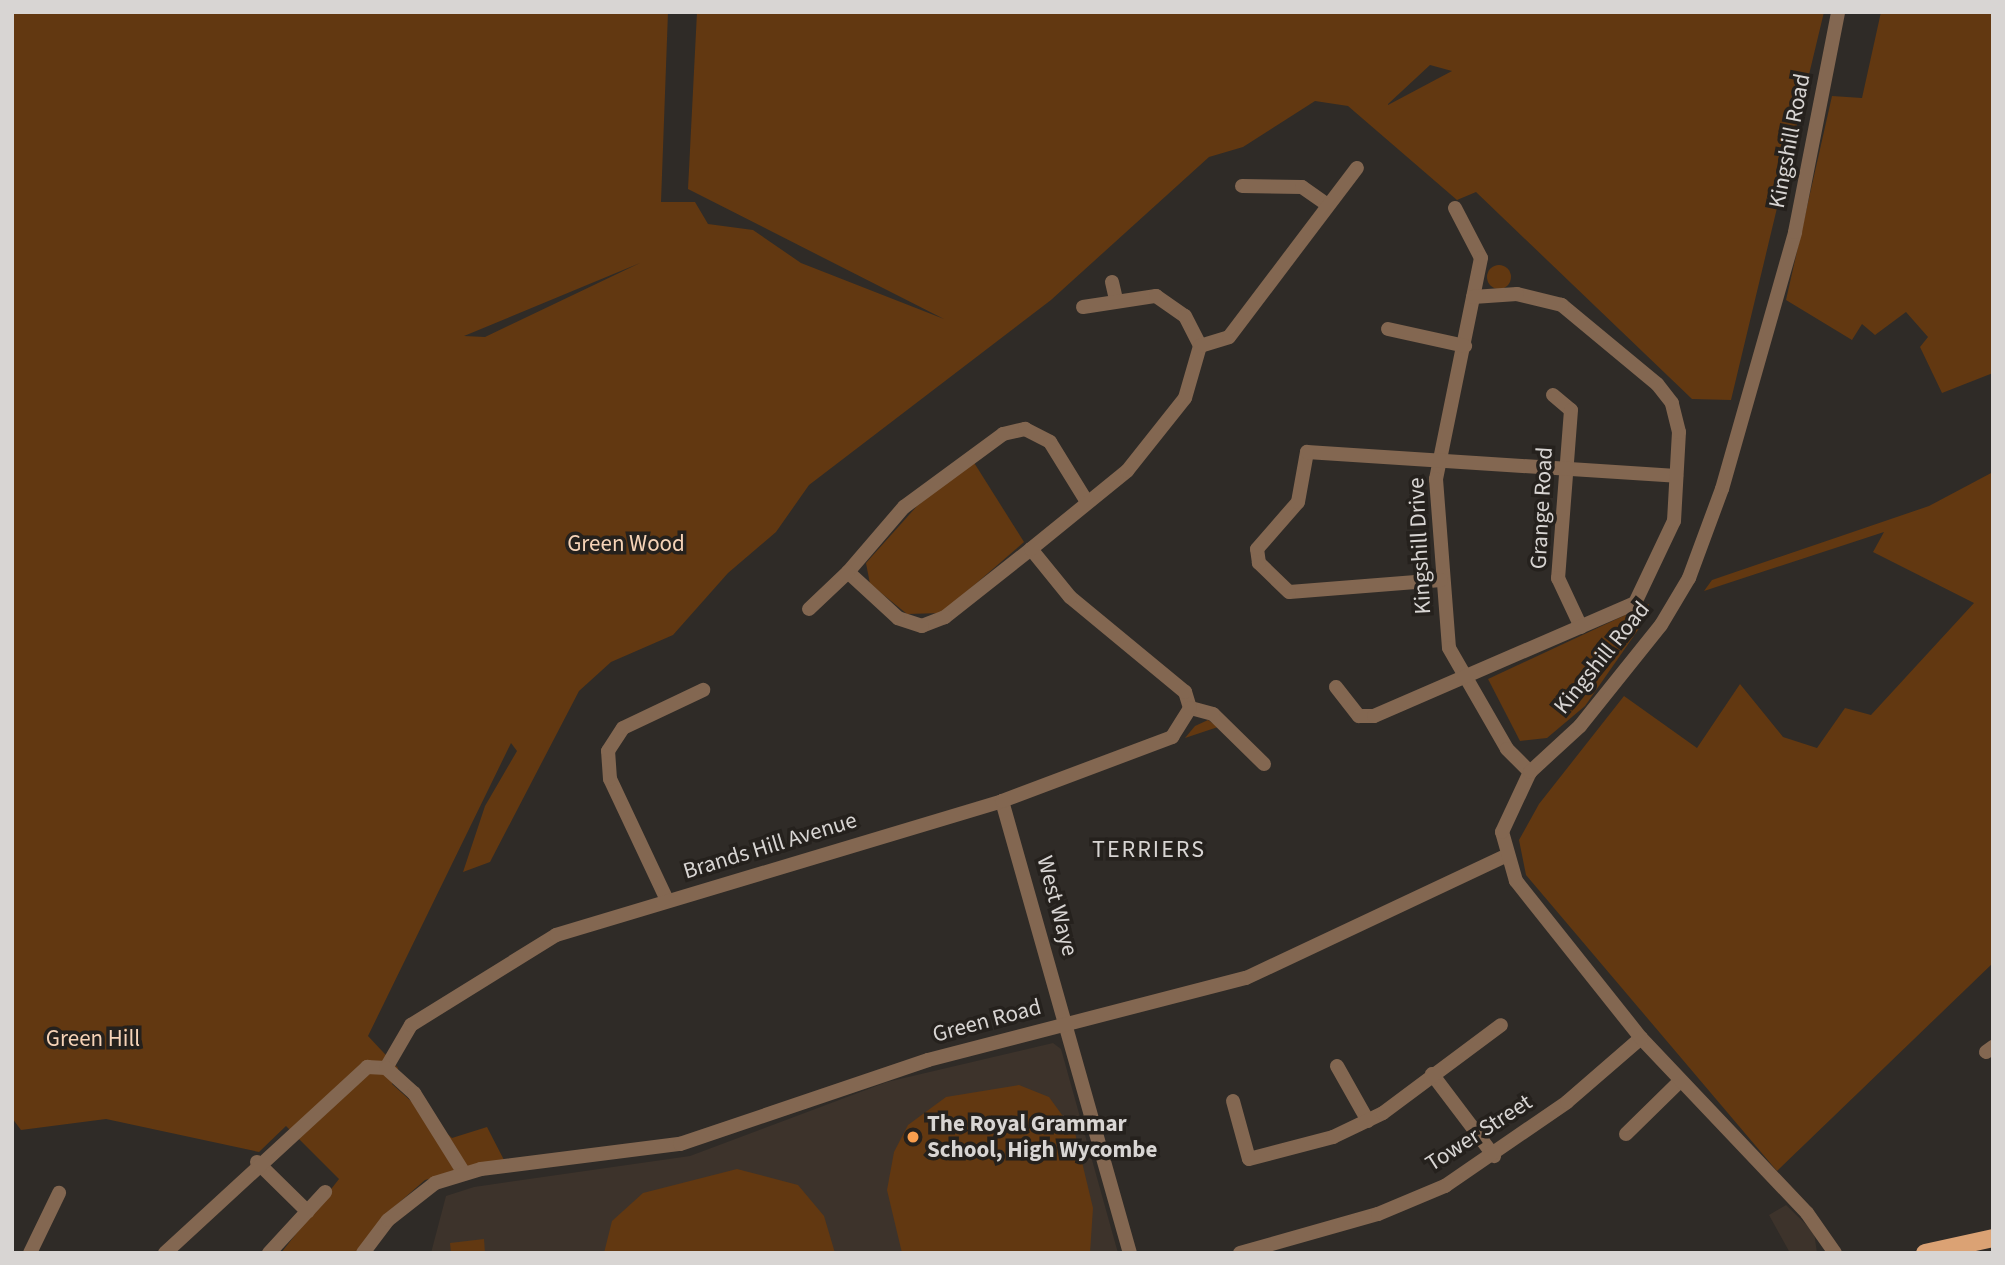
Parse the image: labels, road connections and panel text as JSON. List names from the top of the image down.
{
  "streets": {
    "street": [
      "Kingshill Road",
      "Grange Road",
      "Kingshill Drive",
      "Brands Hill Avenue",
      "West Waye",
      "Green Road",
      "Tower Street"
    ]
  },
  "crossings": [
    ["Kingshill Road", "Kingshill Drive"],
    ["Kingshill Road", "Green Road"],
    ["Kingshill Road", "Tower Street"],
    ["Brands Hill Avenue", "West Waye"],
    ["West Waye", "Green Road"]
  ],
  "districts": ["TERRIERS"],
  "parks": ["Green Wood", "Green Hill"],
  "places": ["The Royal Grammar School, High Wycombe"]
}
